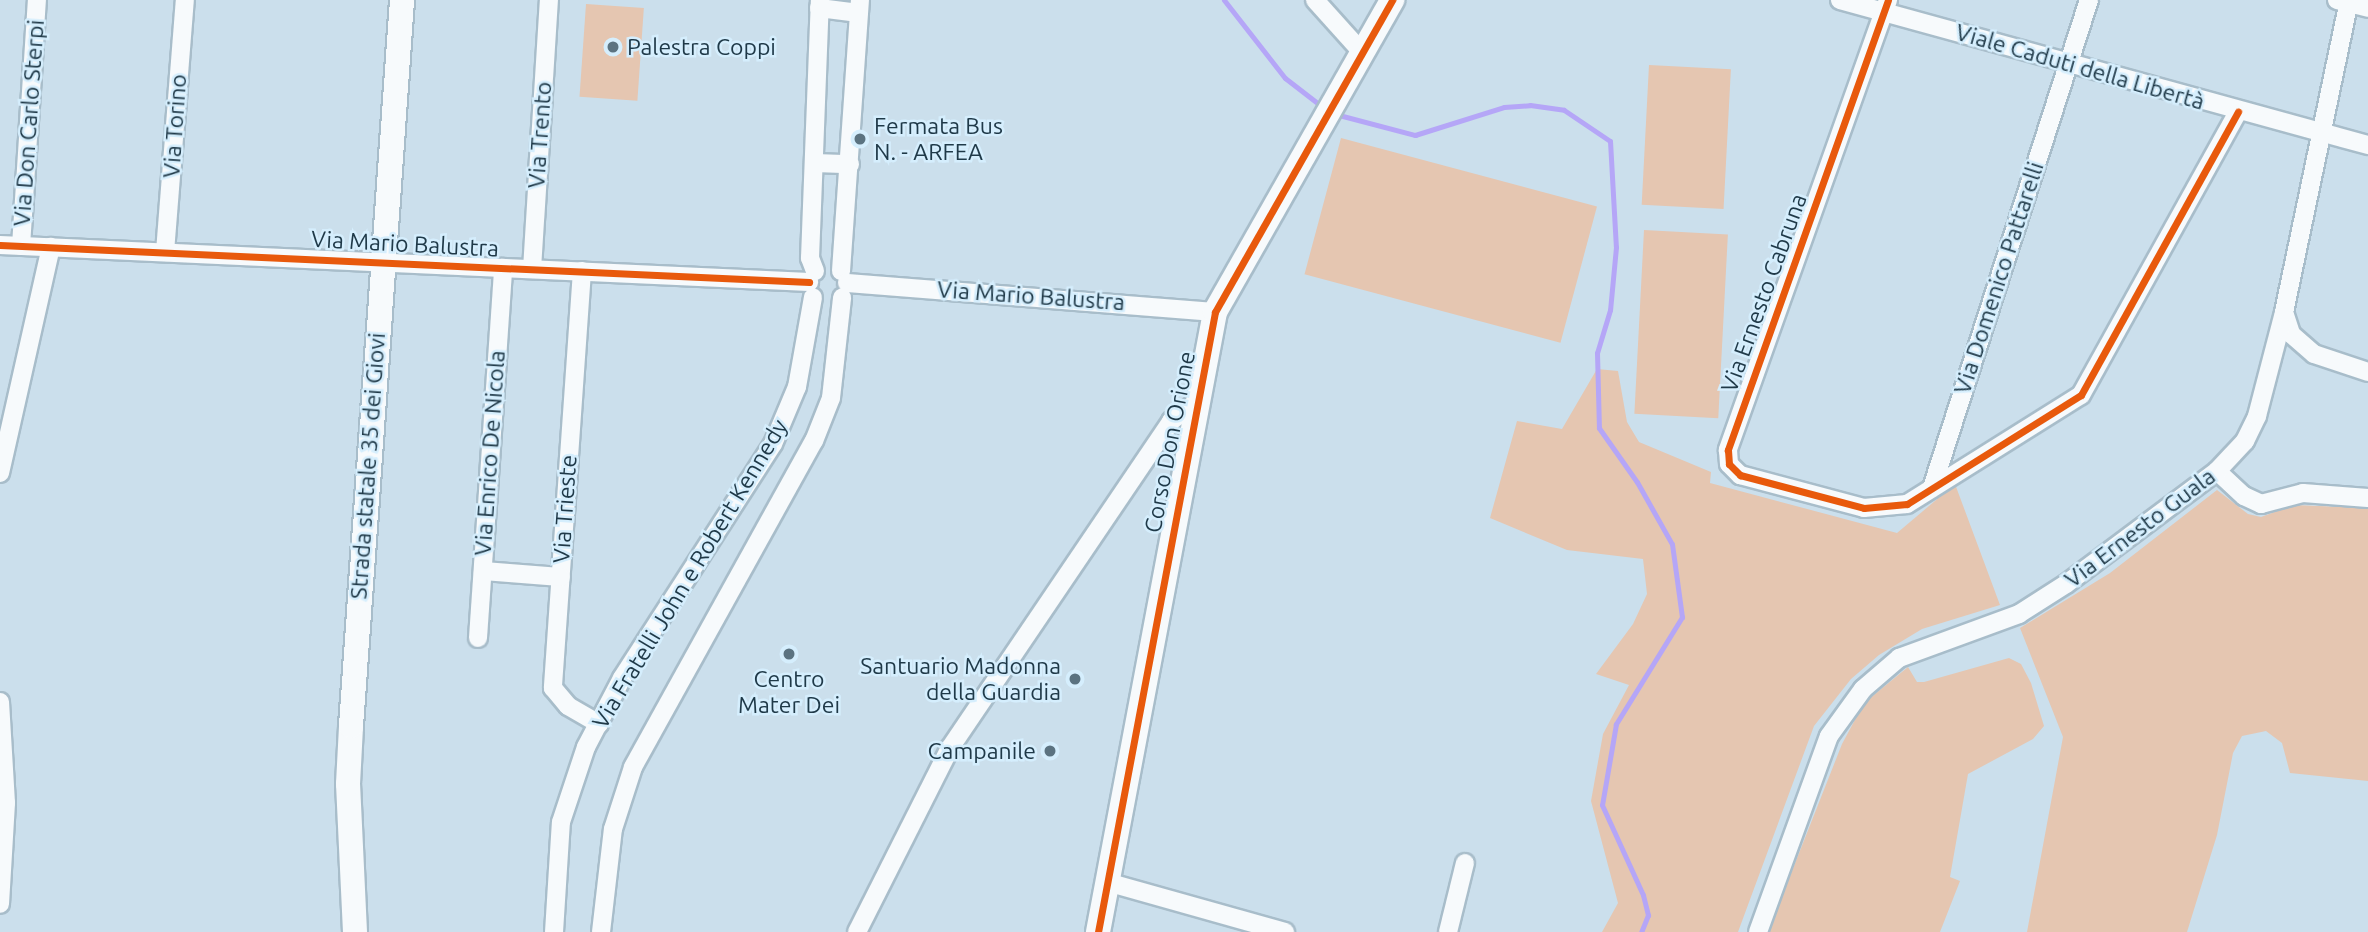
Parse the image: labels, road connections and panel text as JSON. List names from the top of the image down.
{
  "streets": {
    "street": [
      "Viale Caduti della Libertà",
      "Via Don Carlo Sterpi",
      "Via Torino",
      "Via Trento",
      "Via Mario Balustra",
      "Via Domenico Pattarelli",
      "Via Ernesto Cabruna",
      "Corso Don Orione",
      "Via Enrico De Nicola",
      "Strada statale 35 dei Giovi",
      "Via Trieste",
      "Via Ernesto Guala",
      "Via Fratelli John e Robert Kennedy"
    ]
  },
  "crossings": [
    ["Viale Caduti della Libertà", "Via Domenico Pattarelli"],
    ["Viale Caduti della Libertà", "Via Ernesto Cabruna"],
    ["Viale Caduti della Libertà", "Via Ernesto Guala"],
    ["Via Don Carlo Sterpi", "Via Mario Balustra"],
    ["Via Torino", "Via Mario Balustra"],
    ["Via Trento", "Via Mario Balustra"],
    ["Via Mario Balustra", "Corso Don Orione"],
    ["Via Mario Balustra", "Via Enrico De Nicola"],
    ["Via Mario Balustra", "Strada statale 35 dei Giovi"],
    ["Via Mario Balustra", "Via Trieste"],
    ["Via Mario Balustra", "Via Fratelli John e Robert Kennedy"],
    ["Via Domenico Pattarelli", "Via Ernesto Cabruna"],
    ["Via Trieste", "Via Fratelli John e Robert Kennedy"]
  ],
  "places": [
    "Palestra Coppi",
    "Fermata Bus N. - ARFEA",
    "Centro Mater Dei",
    "Santuario Madonna della Guardia",
    "Campanile"
  ]
}
